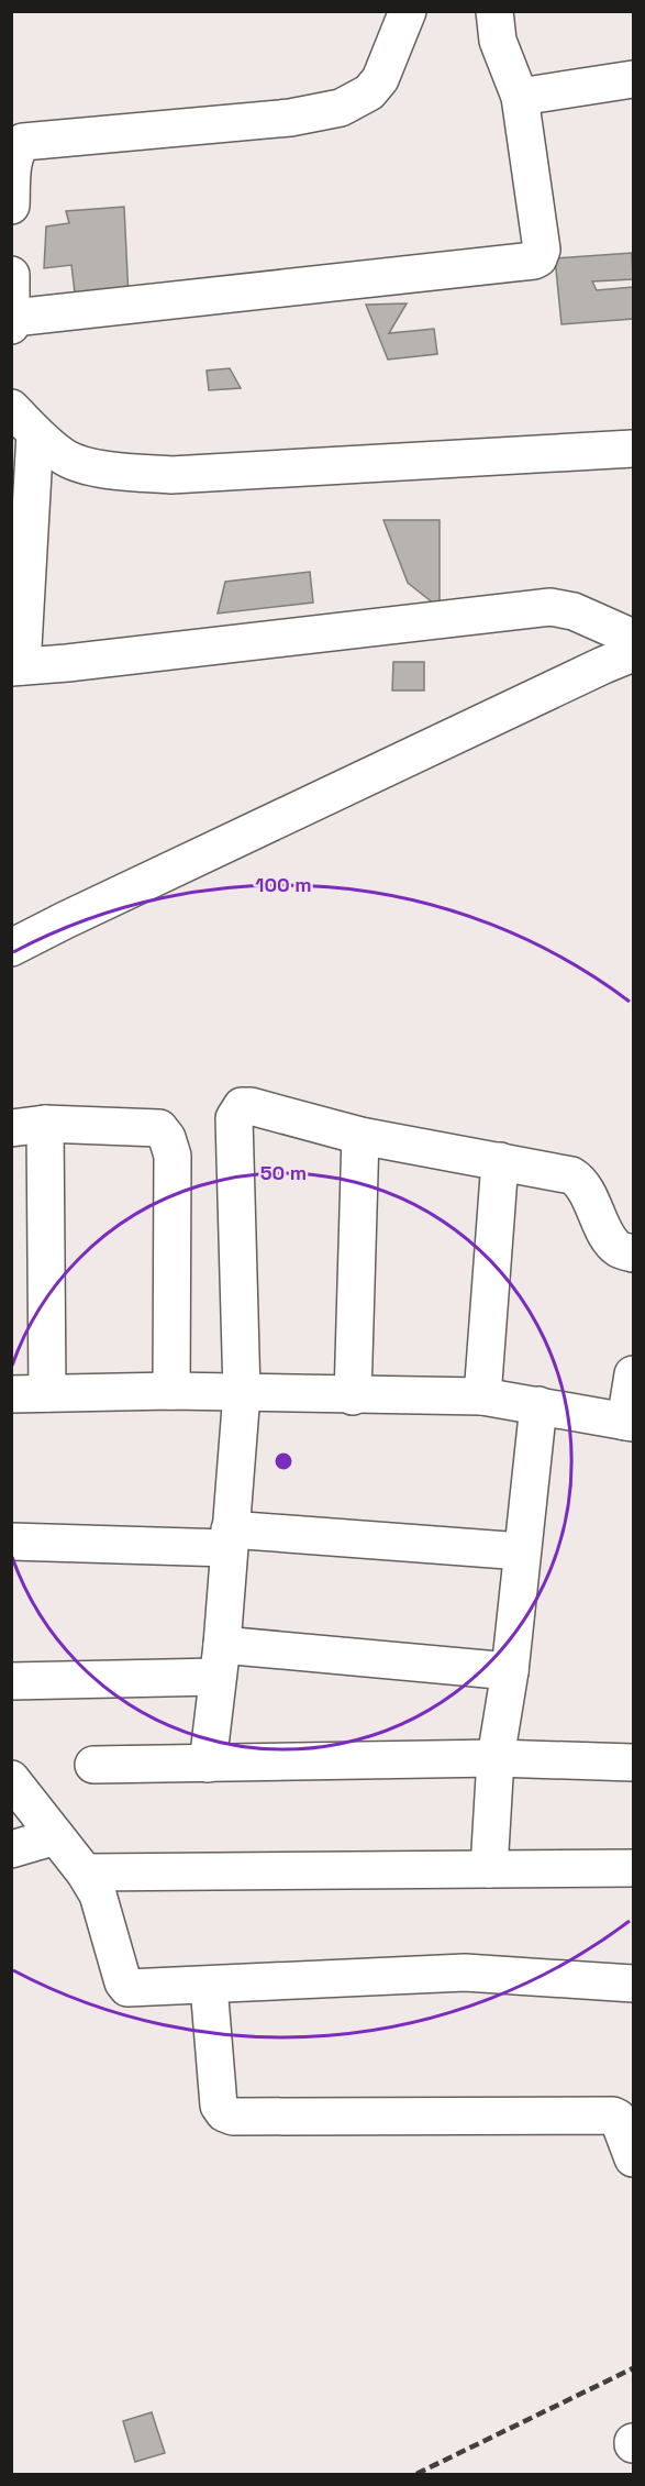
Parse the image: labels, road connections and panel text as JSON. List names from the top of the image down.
{
  "rings": ["100 m", "50 m"]
}
